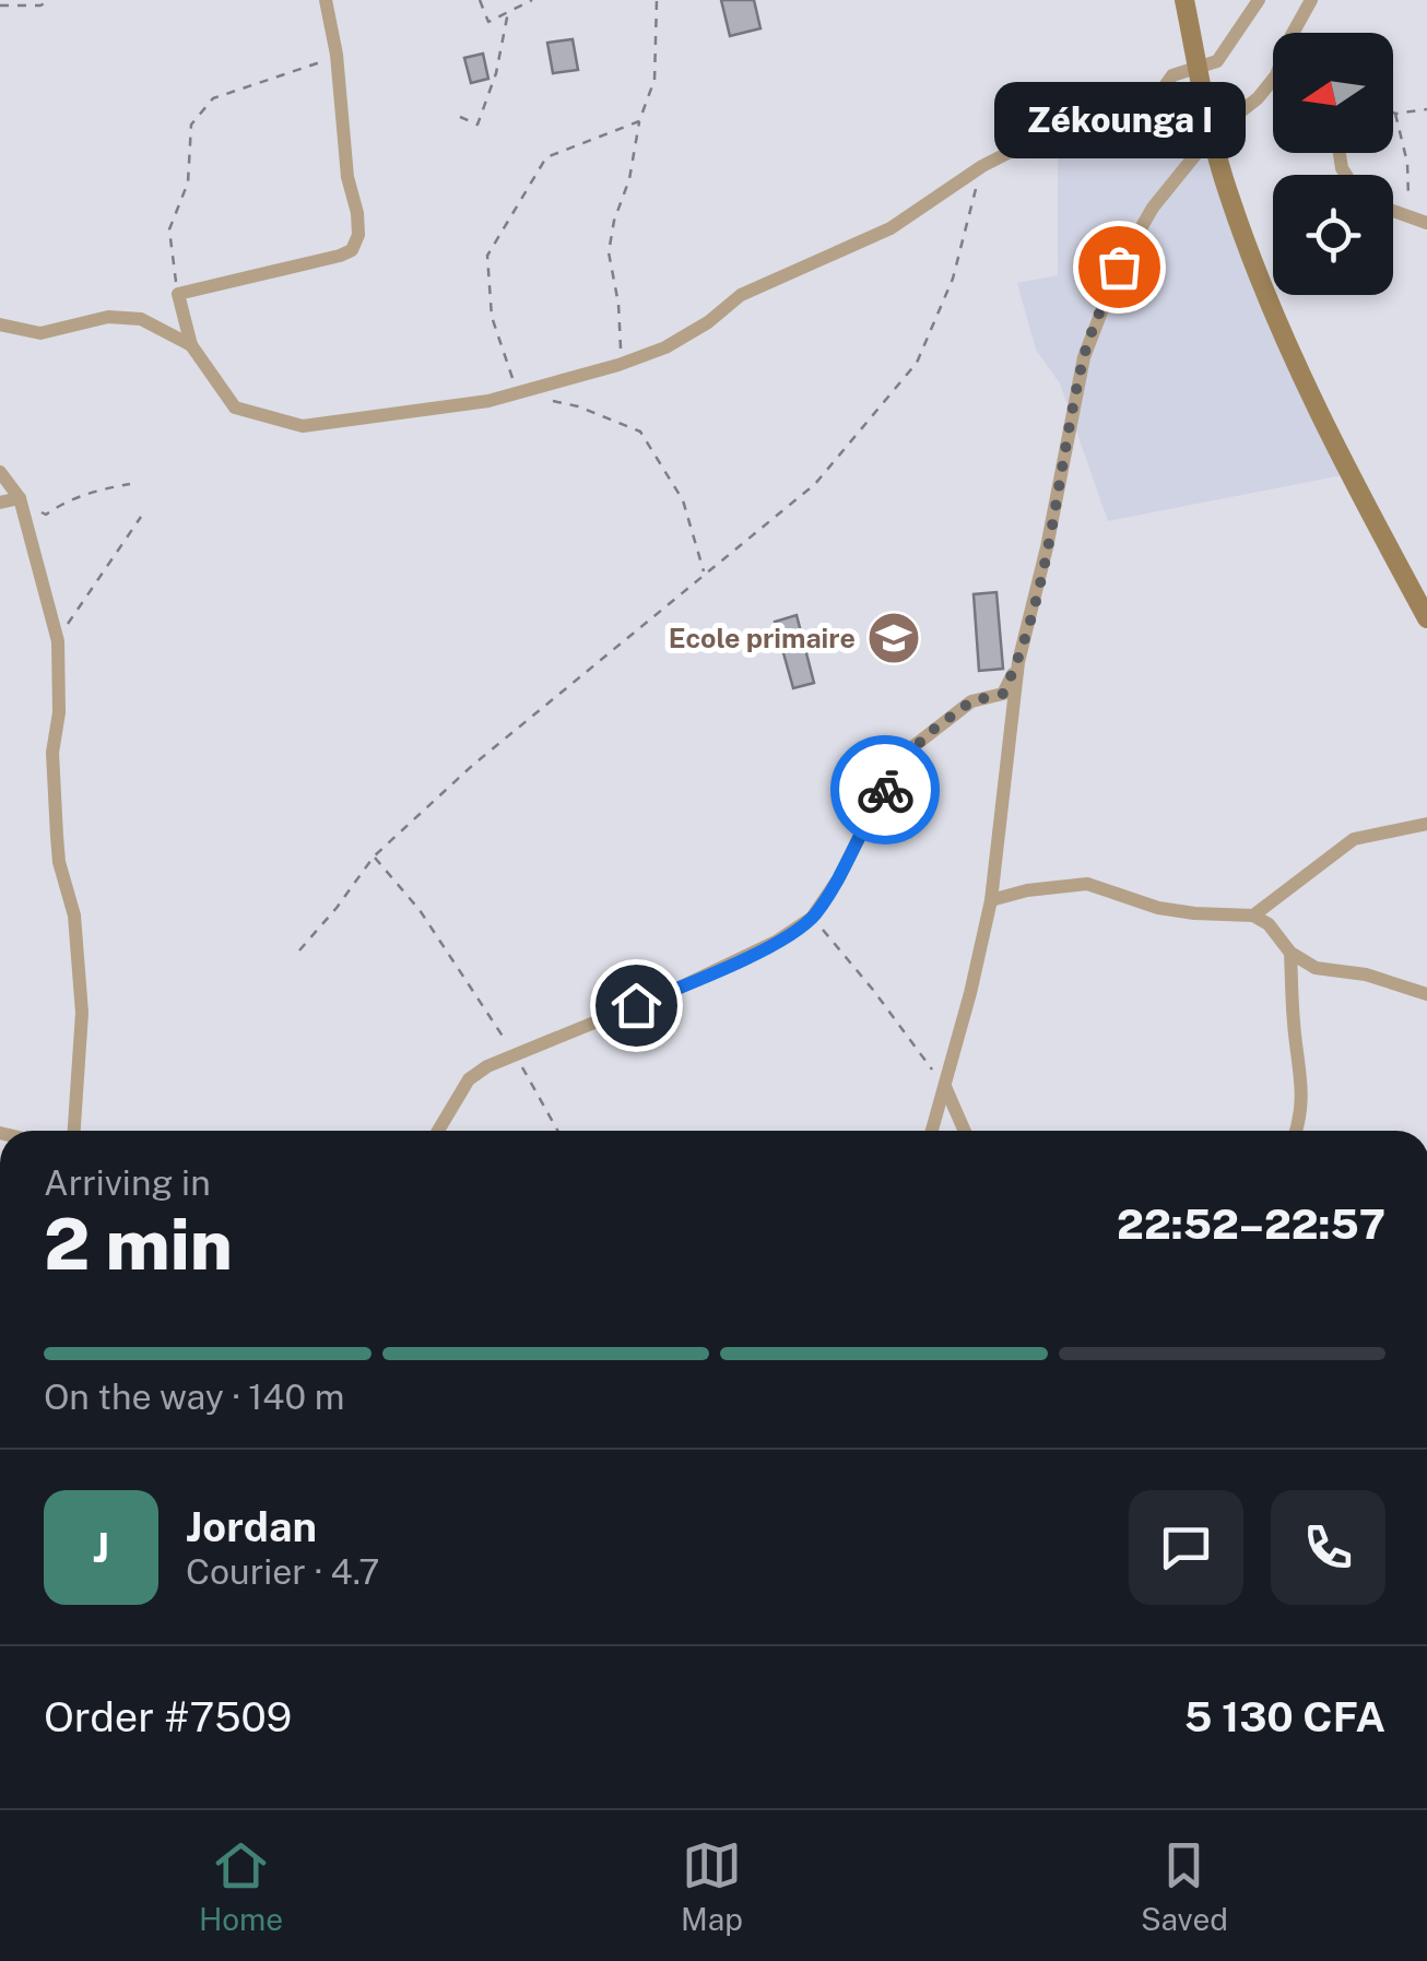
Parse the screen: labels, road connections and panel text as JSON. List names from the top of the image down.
{
  "places": {
    "other": ["Zékounga I"],
    "school or university": ["Ecole primaire"]
  },
  "north": "left",
  "page": {
    "bubble": "Zékounga I",
    "heading": ["2 min", "Arriving in", "22:52–22:57"],
    "panel": [
      "Jordan",
      "Courier · 4.7",
      "Order #7509",
      "5 130 CFA"
    ],
    "bar": "On the way · 140 m",
    "round": "J",
    "tabs": ["Home", "Map", "Saved"]
  }
}
